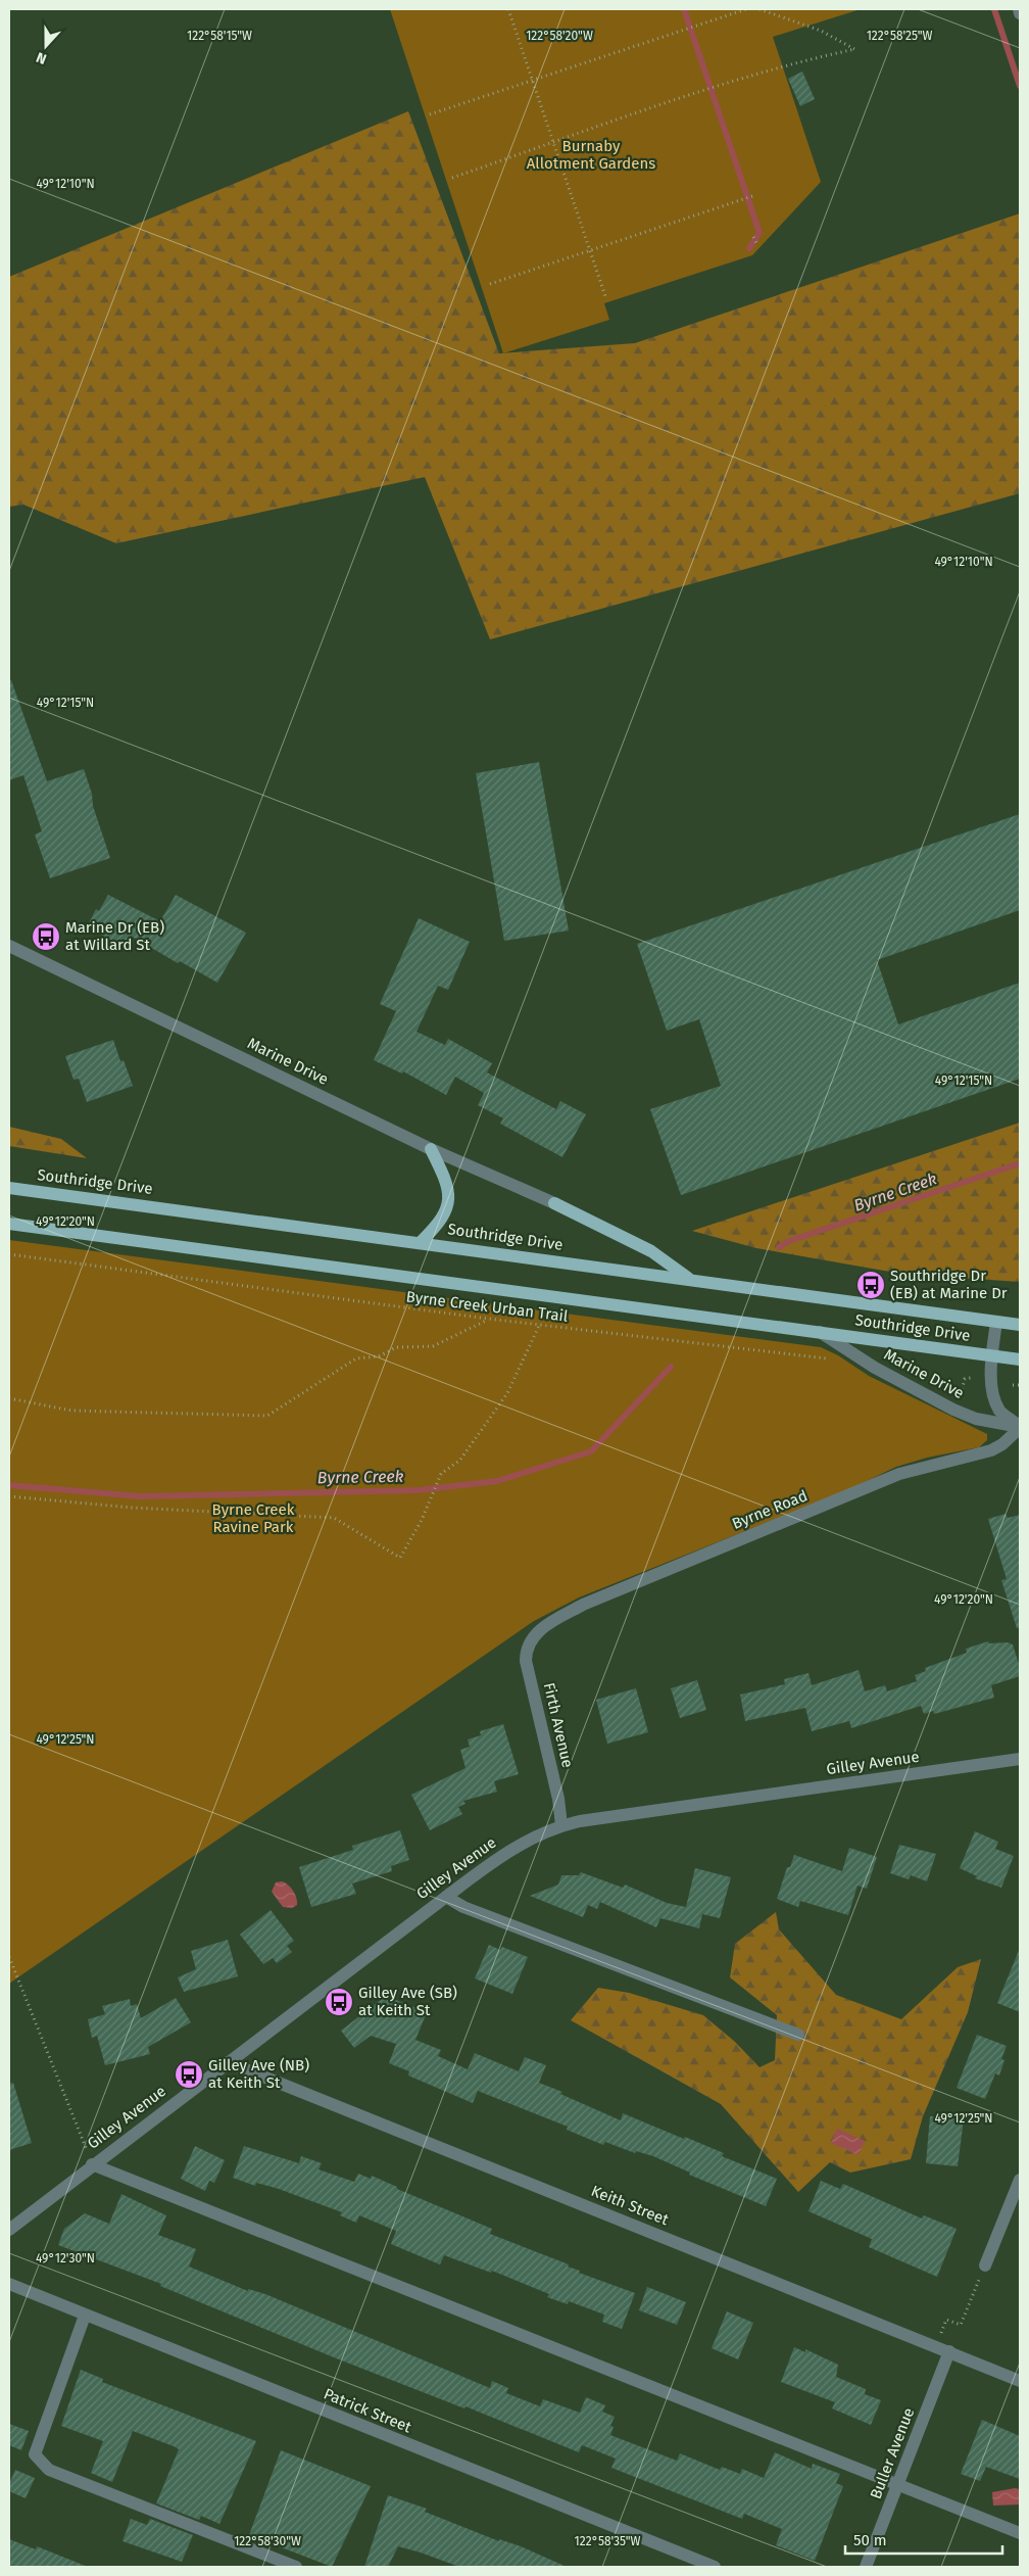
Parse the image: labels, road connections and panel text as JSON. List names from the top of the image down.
{
  "streets": {
    "main road": ["Southridge Drive"],
    "street": [
      "Marine Drive",
      "Byrne Road",
      "Firth Avenue",
      "Gilley Avenue",
      "Keith Street",
      "Patrick Street",
      "Buller Avenue"
    ],
    "path": ["Byrne Creek Urban Trail"]
  },
  "crossings": [
    ["Marine Drive", "Southridge Drive"],
    ["Marine Drive", "Byrne Road"],
    ["Byrne Road", "Firth Avenue"],
    ["Firth Avenue", "Gilley Avenue"],
    ["Gilley Avenue", "Keith Street"],
    ["Keith Street", "Buller Avenue"]
  ],
  "water": ["Byrne Creek"],
  "parks": ["Burnaby Allotment Gardens", "Byrne Creek Ravine Park"],
  "places": {
    "bus stop": [
      "Marine Dr (EB) at Willard St",
      "Southridge Dr (EB) at Marine Dr",
      "Gilley Ave (SB) at Keith St",
      "Gilley Ave (NB) at Keith St"
    ]
  },
  "scale_bar": "50 m",
  "north": "bottom",
  "coordinates": [
    "122°58'20\"W",
    "122°58'15\"W",
    "122°58'25\"W",
    "49°12'10\"N",
    "49°12'15\"N",
    "49°12'20\"N",
    "49°12'25\"N",
    "49°12'30\"N",
    "122°58'30\"W",
    "122°58'35\"W"
  ]
}
